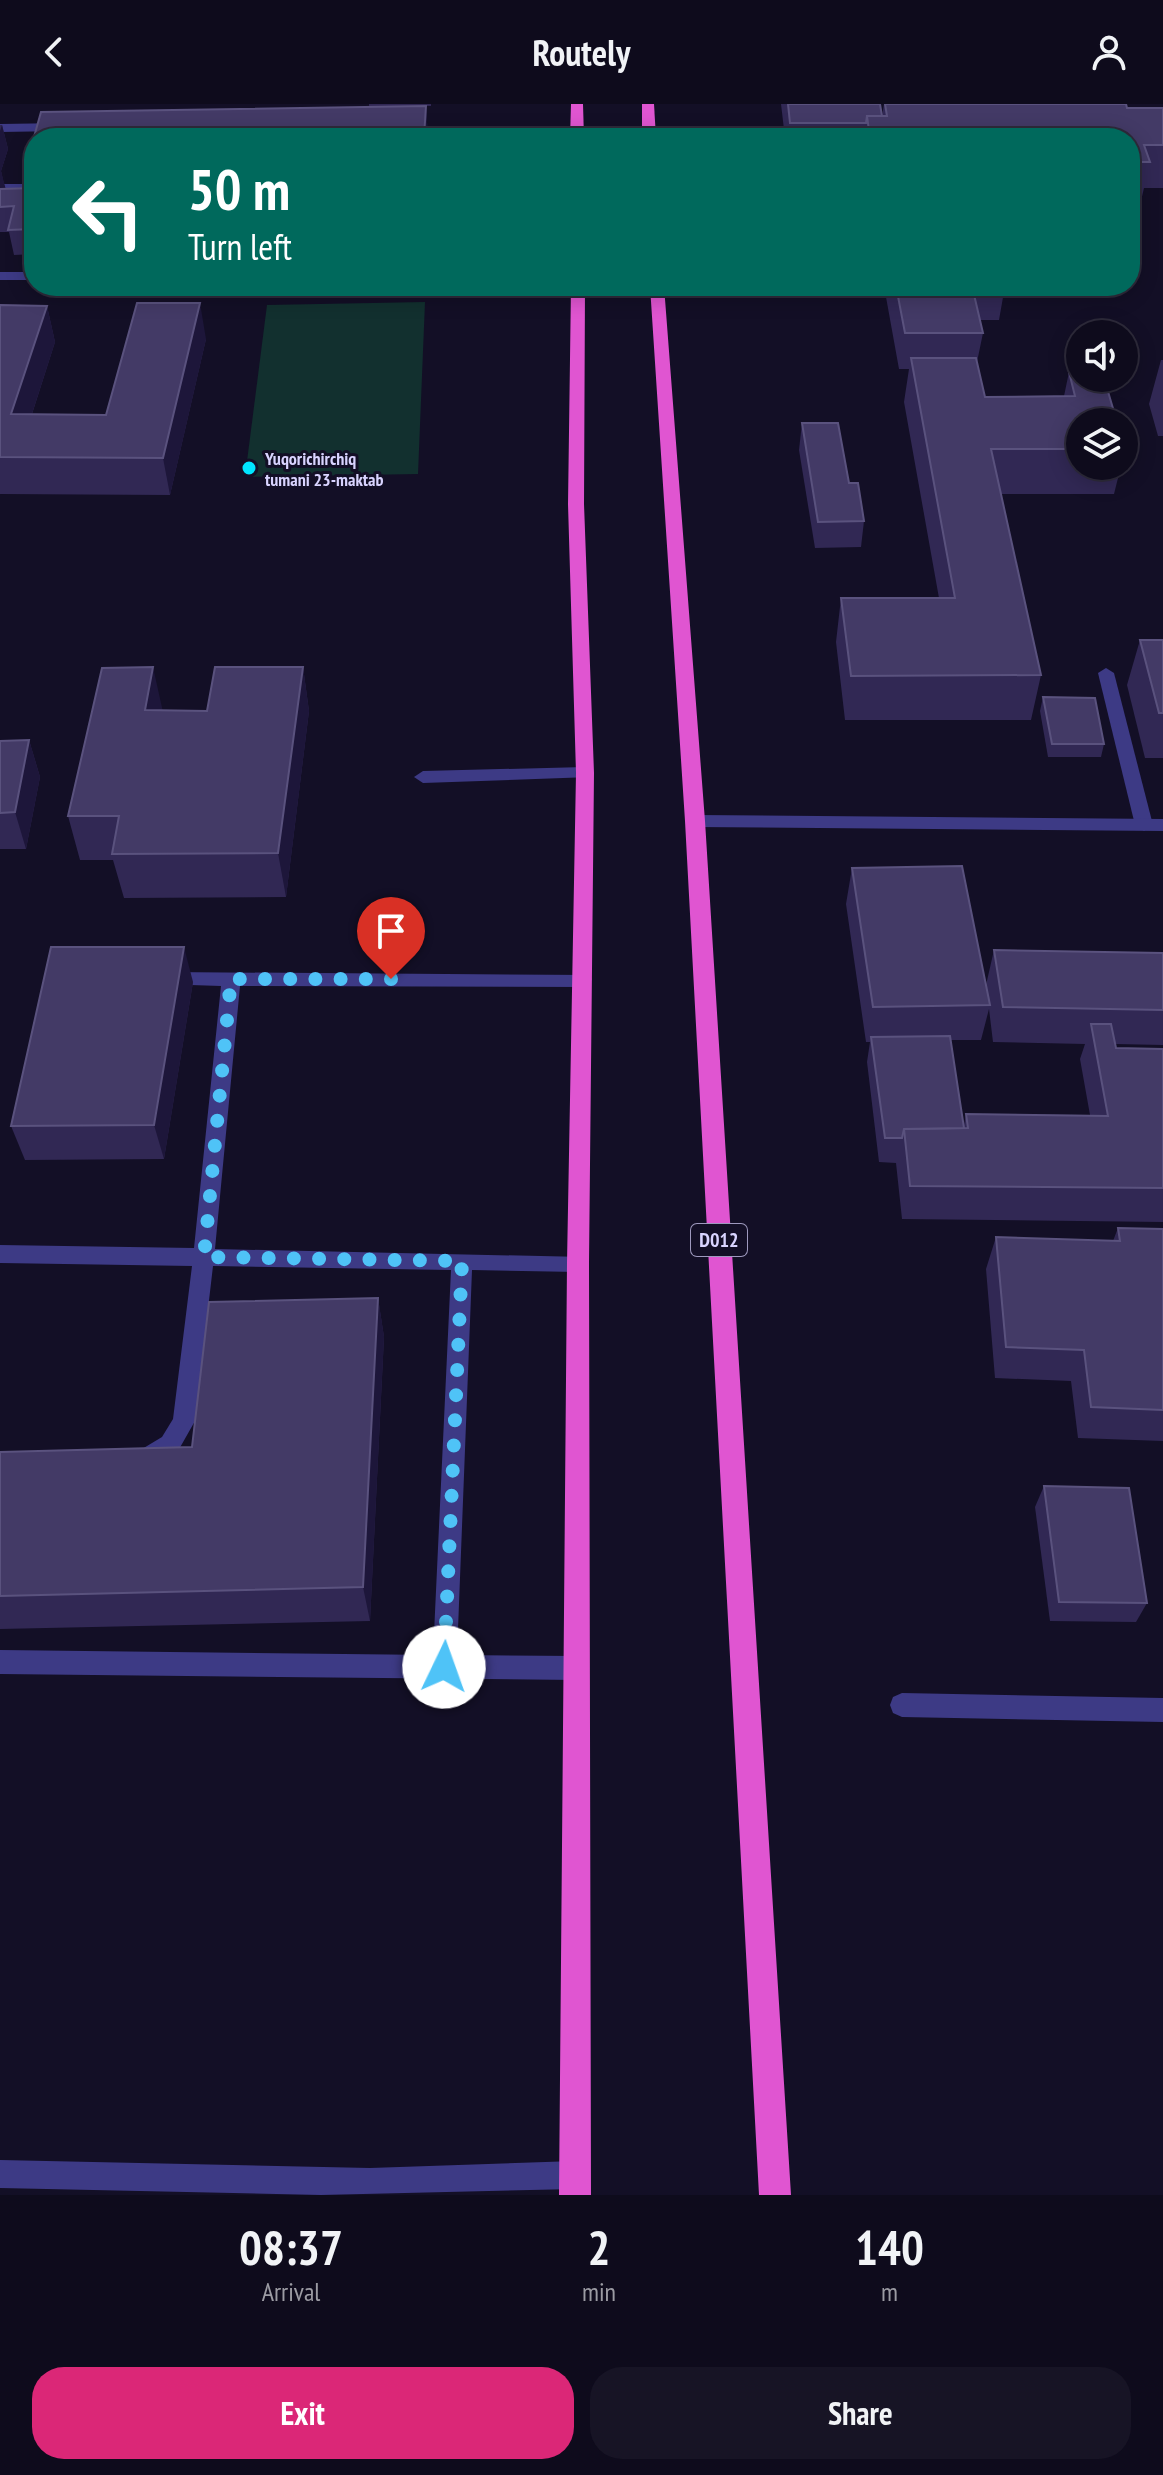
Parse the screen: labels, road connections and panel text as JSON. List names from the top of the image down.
{
  "streets": {
    "highway": ["D012"]
  },
  "places": ["Yuqorichirchiq tumani 23-maktab"],
  "page": {
    "header": "Routely",
    "turn": ["50 m", "Turn left"],
    "eta": [
      "08:37",
      "Arrival",
      "2",
      "min",
      "140",
      "m"
    ],
    "buttons": ["Exit", "Share"]
  }
}
